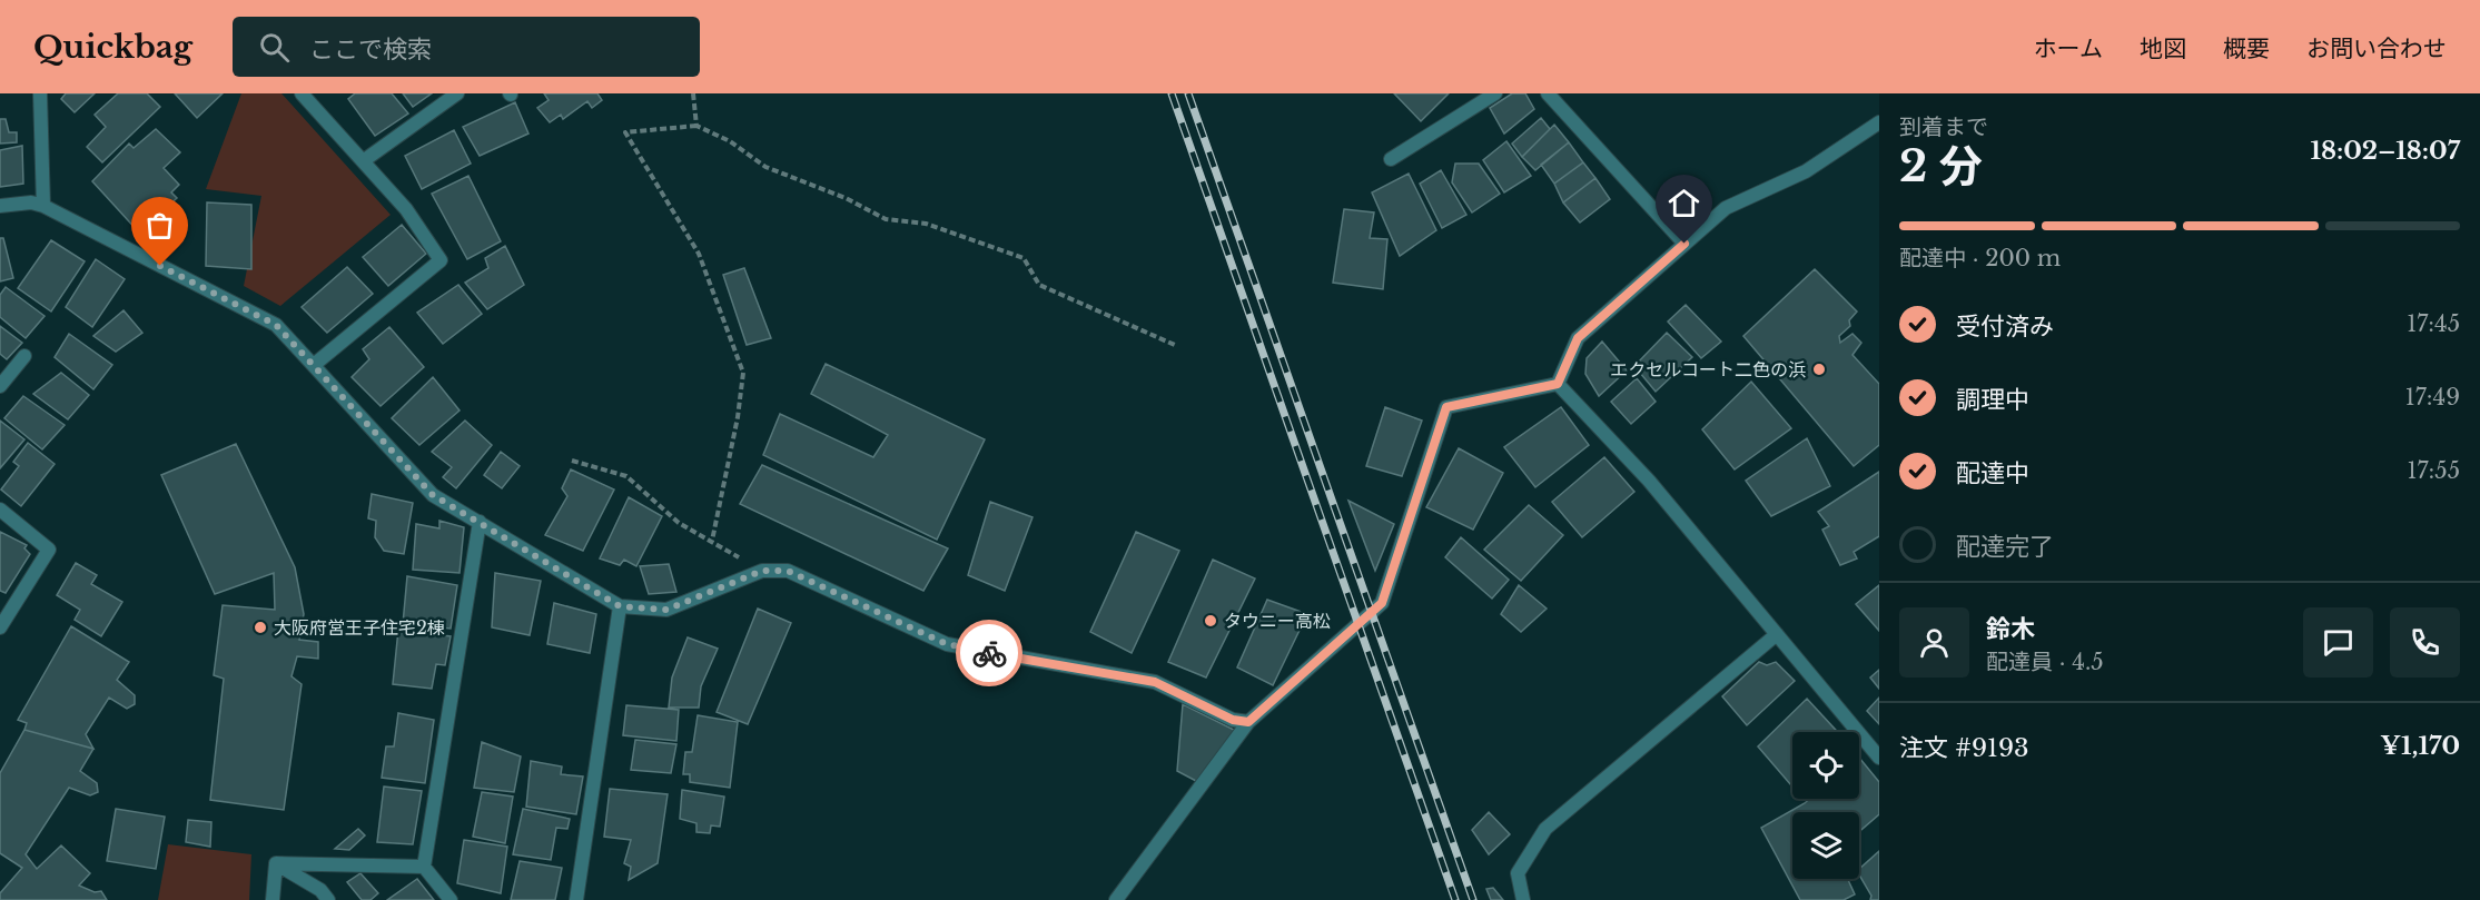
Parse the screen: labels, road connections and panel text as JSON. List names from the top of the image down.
{
  "places": ["エクセルコート二色の浜", "タウニー高松", "大阪府営王子住宅2棟"],
  "page": {
    "header": "Quickbag",
    "search": "ここで検索",
    "nav": [
      "ホーム",
      "地図",
      "概要",
      "お問い合わせ"
    ],
    "heading": ["2 分", "到着まで", "18:02–18:07"],
    "panel": [
      "鈴木",
      "配達員 · 4.5",
      "注文 #9193",
      "¥1,170"
    ],
    "bar": "配達中 · 200 m",
    "list": [
      ["受付済み", "17:45"],
      ["調理中", "17:49"],
      ["配達中", "17:55"],
      "配達完了"
    ]
  }
}
